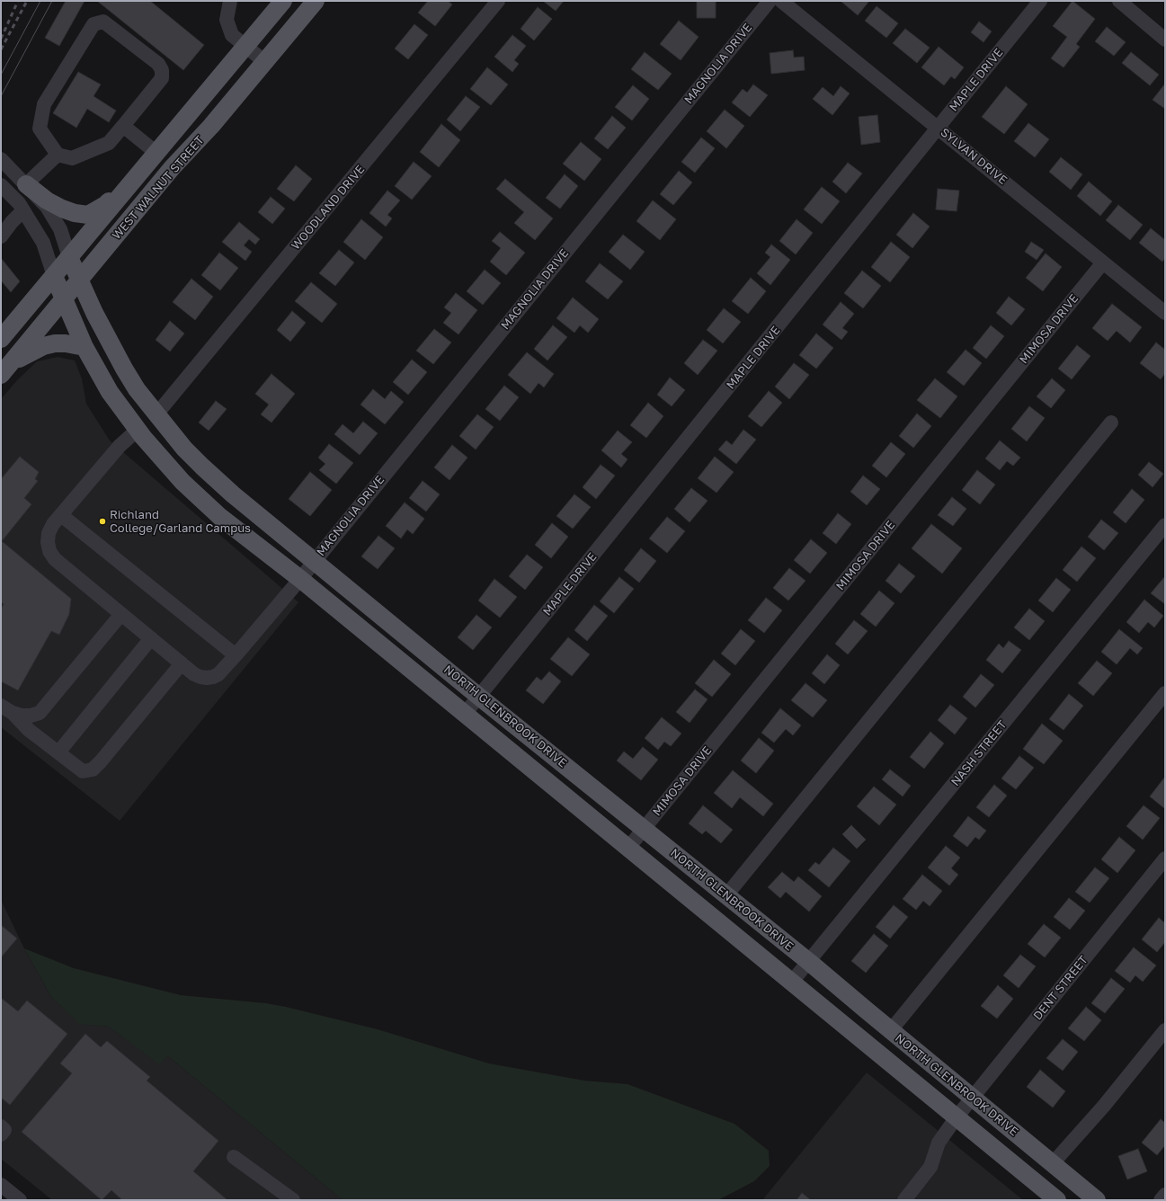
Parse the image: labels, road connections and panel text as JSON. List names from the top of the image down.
{
  "streets": {
    "main road": ["WEST WALNUT STREET", "NORTH GLENBROOK DRIVE"],
    "street": [
      "MAGNOLIA DRIVE",
      "MAPLE DRIVE",
      "SYLVAN DRIVE",
      "WOODLAND DRIVE",
      "MIMOSA DRIVE",
      "NASH STREET",
      "DENT STREET"
    ]
  },
  "crossings": [
    ["MAGNOLIA DRIVE", "NORTH GLENBROOK DRIVE"],
    ["MAPLE DRIVE", "SYLVAN DRIVE"],
    ["MAPLE DRIVE", "NORTH GLENBROOK DRIVE"],
    ["SYLVAN DRIVE", "MIMOSA DRIVE"],
    ["WEST WALNUT STREET", "NORTH GLENBROOK DRIVE"],
    ["WOODLAND DRIVE", "NORTH GLENBROOK DRIVE"],
    ["MIMOSA DRIVE", "NORTH GLENBROOK DRIVE"],
    ["NORTH GLENBROOK DRIVE", "NASH STREET"],
    ["NORTH GLENBROOK DRIVE", "DENT STREET"]
  ],
  "places": ["Richland College/Garland Campus"]
}
